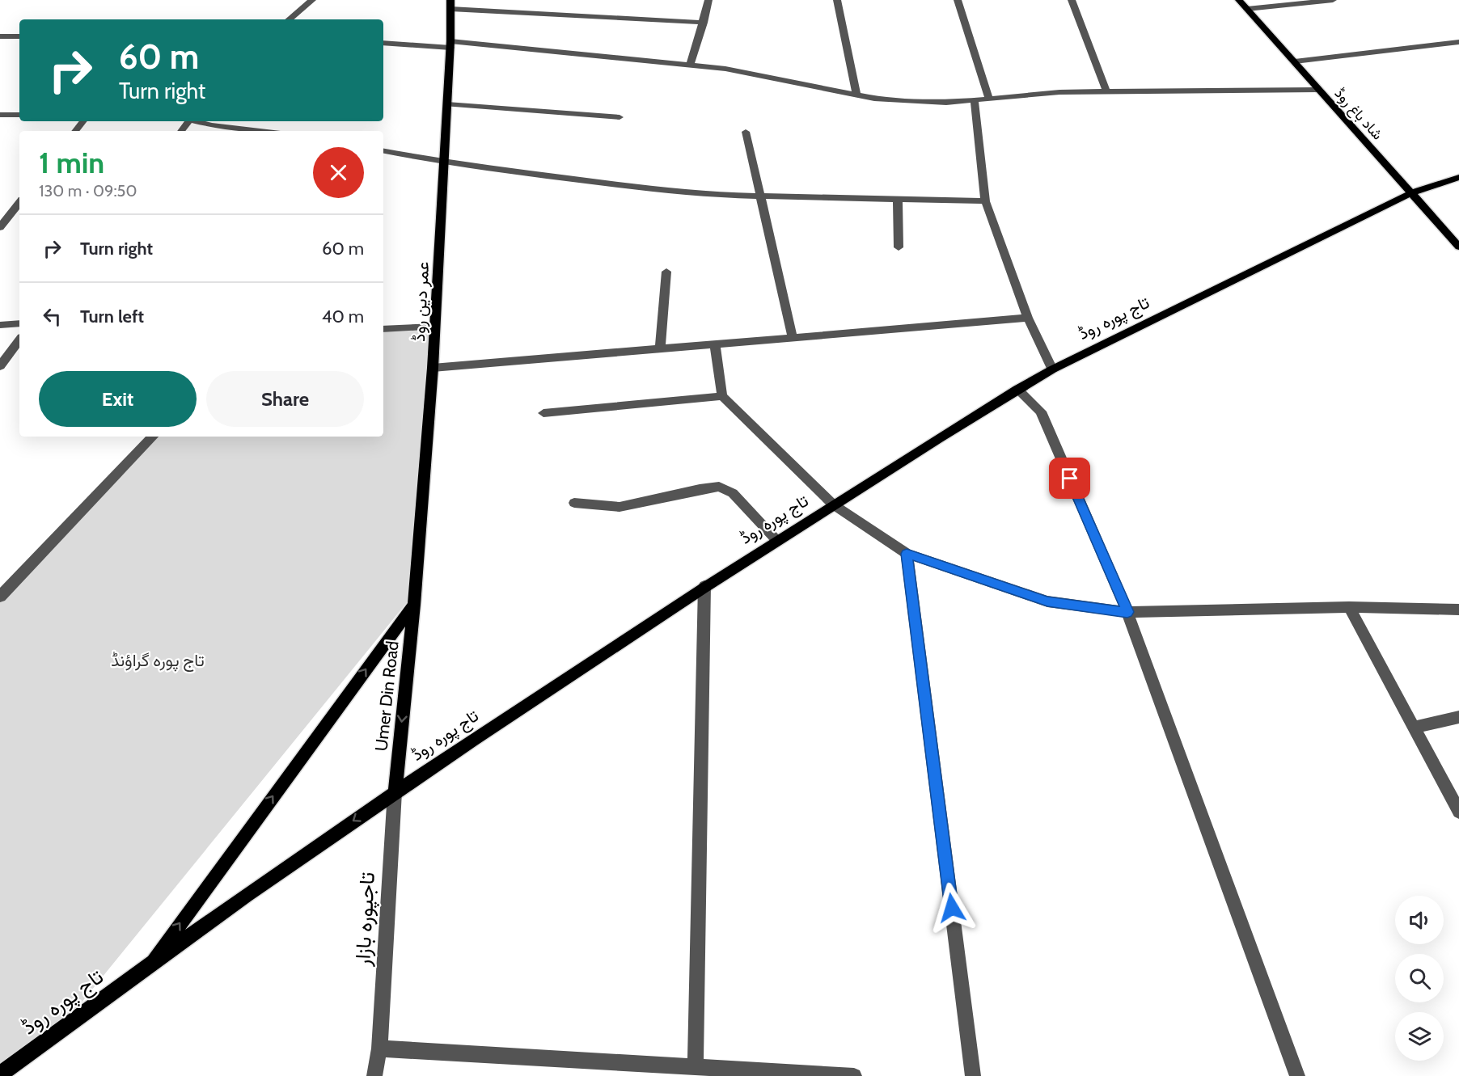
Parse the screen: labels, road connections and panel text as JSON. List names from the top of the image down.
{
  "streets": {
    "main road": [
      "شاد باغ روڈ",
      "عمر دین روڈ",
      "تاج پورہ روڈ",
      "Umer Din Road"
    ],
    "street": ["تاجپورہ بازار"]
  },
  "crossings": [
    ["شاد باغ روڈ", "تاج پورہ روڈ"],
    ["عمر دین روڈ", "تاج پورہ روڈ"],
    ["عمر دین روڈ", "Umer Din Road"],
    ["تاج پورہ روڈ", "Umer Din Road"],
    ["تاج پورہ روڈ", "تاجپورہ بازار"],
    ["Umer Din Road", "تاجپورہ بازار"]
  ],
  "one_way": ["Umer Din Road"],
  "parks": ["تاج پورہ گراؤنڈ"],
  "page": {
    "turn": ["60 m", "Turn right"],
    "heading": ["1 min", "130 m · 09:50"],
    "list": [
      {
        "name": "Turn right",
        "value": "60 m"
      },
      {
        "name": "Turn left",
        "value": "40 m"
      }
    ],
    "buttons": ["Exit", "Share"]
  }
}
